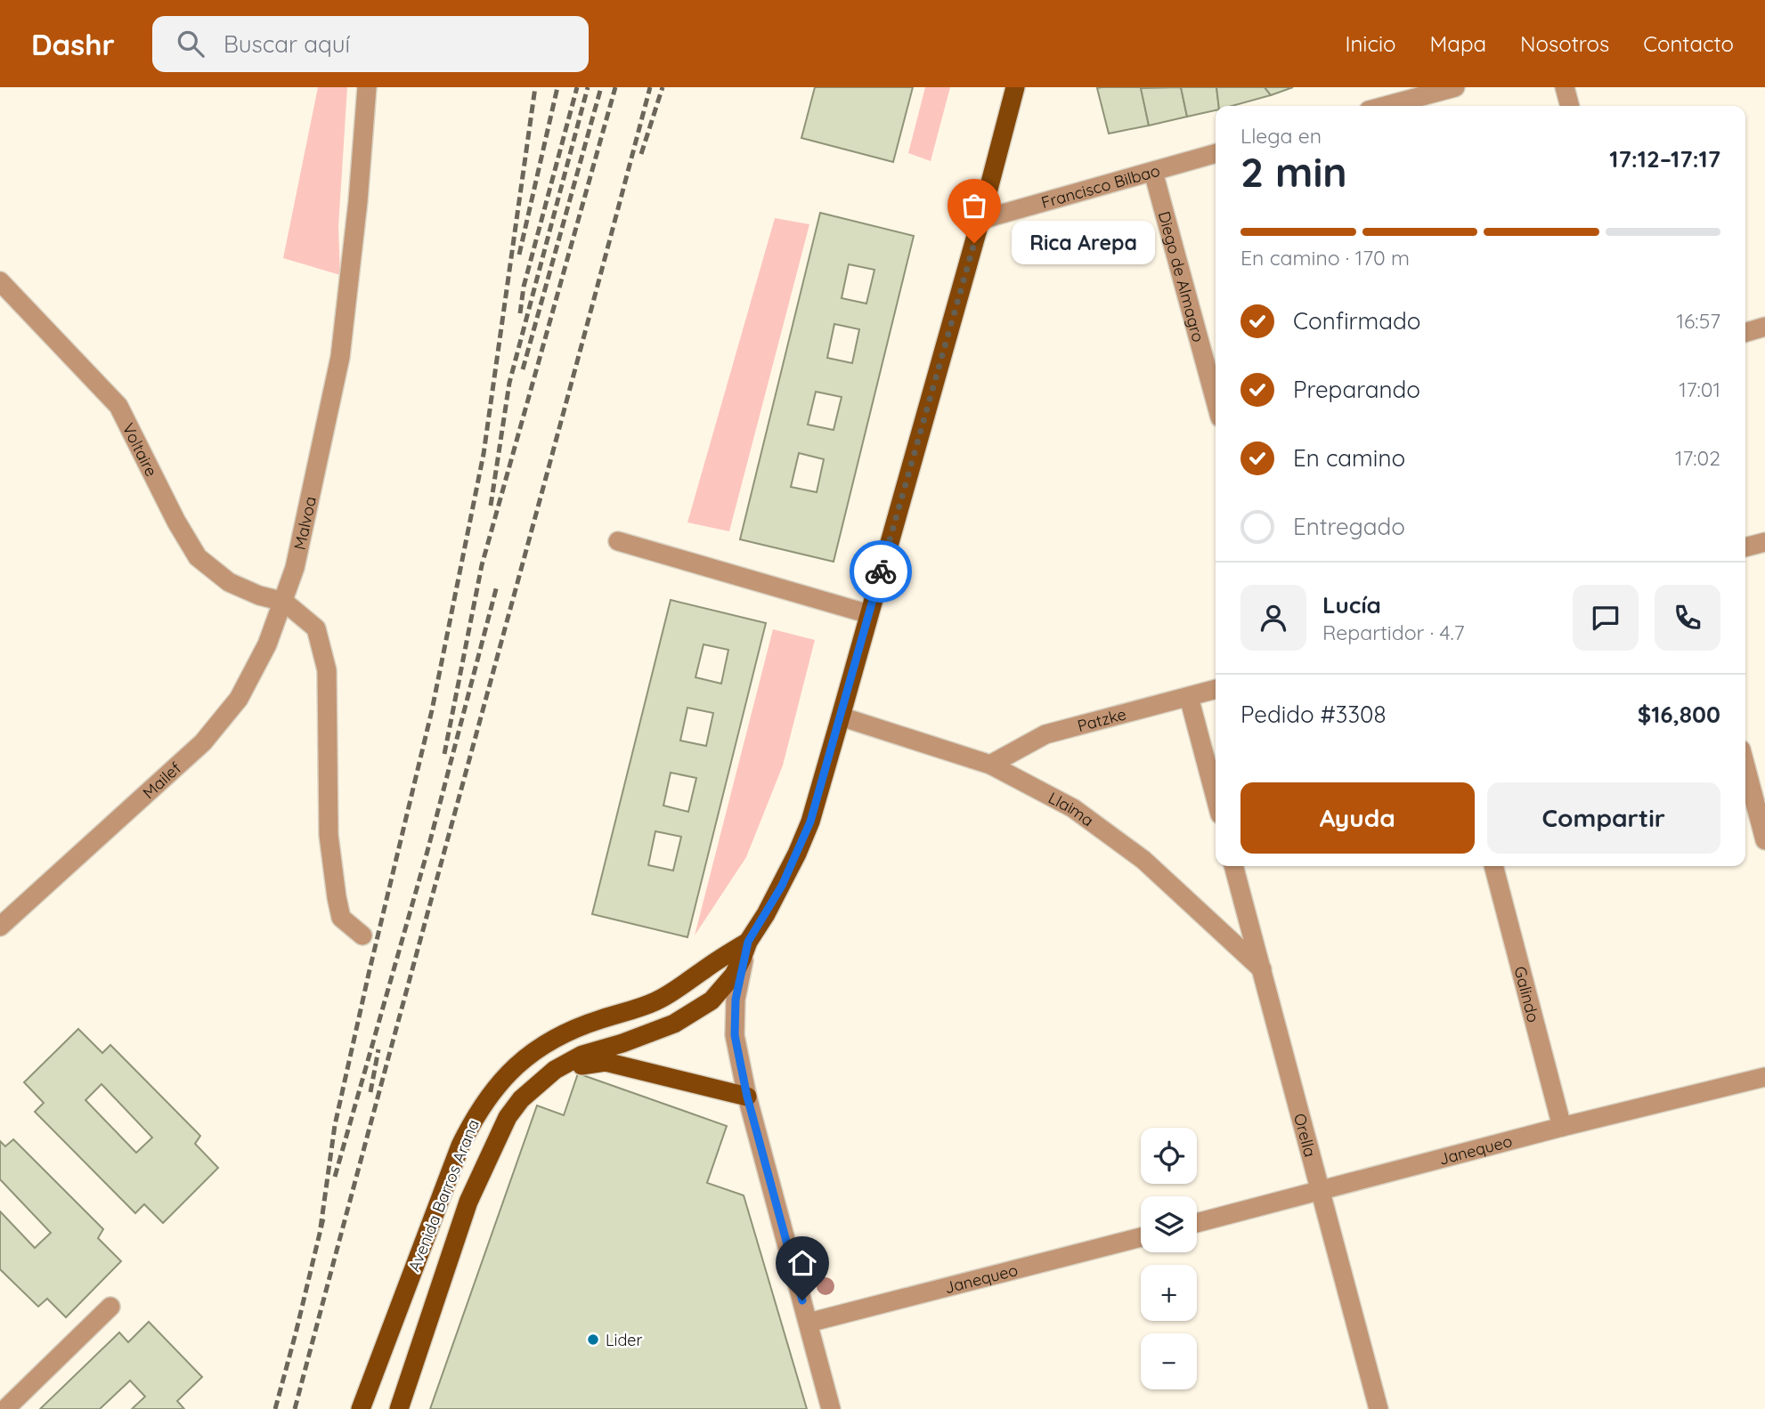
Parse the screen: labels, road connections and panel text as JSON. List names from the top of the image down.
{
  "streets": {
    "main road": ["Avenida Barros Arana"],
    "street": [
      "Francisco Bilbao",
      "Diego de Almagro",
      "Voltaire",
      "Malvoa",
      "Patzke",
      "Mailef",
      "Llaima",
      "Galindo",
      "Orella",
      "Janequeo"
    ]
  },
  "crossings": [
    ["Francisco Bilbao", "Diego de Almagro"],
    ["Francisco Bilbao", "Avenida Barros Arana"],
    ["Voltaire", "Malvoa"],
    ["Voltaire", "Mailef"],
    ["Malvoa", "Mailef"],
    ["Patzke", "Llaima"],
    ["Llaima", "Orella"],
    ["Llaima", "Avenida Barros Arana"],
    ["Galindo", "Janequeo"],
    ["Orella", "Janequeo"]
  ],
  "places": ["Rica Arepa", "Lider"],
  "page": {
    "header": "Dashr",
    "search": "Buscar aquí",
    "nav": [
      "Inicio",
      "Mapa",
      "Nosotros",
      "Contacto"
    ],
    "heading": ["2 min", "Llega en", "17:12–17:17"],
    "panel": [
      "Lucía",
      "Repartidor · 4.7",
      "Pedido #3308",
      "$16,800"
    ],
    "bar": "En camino · 170 m",
    "bubble": "Rica Arepa",
    "list": [
      ["Confirmado", "16:57"],
      ["Preparando", "17:01"],
      ["En camino", "17:02"],
      "Entregado"
    ],
    "buttons": ["Ayuda", "Compartir"],
    "map_buttons": ["+", "−"]
  }
}
